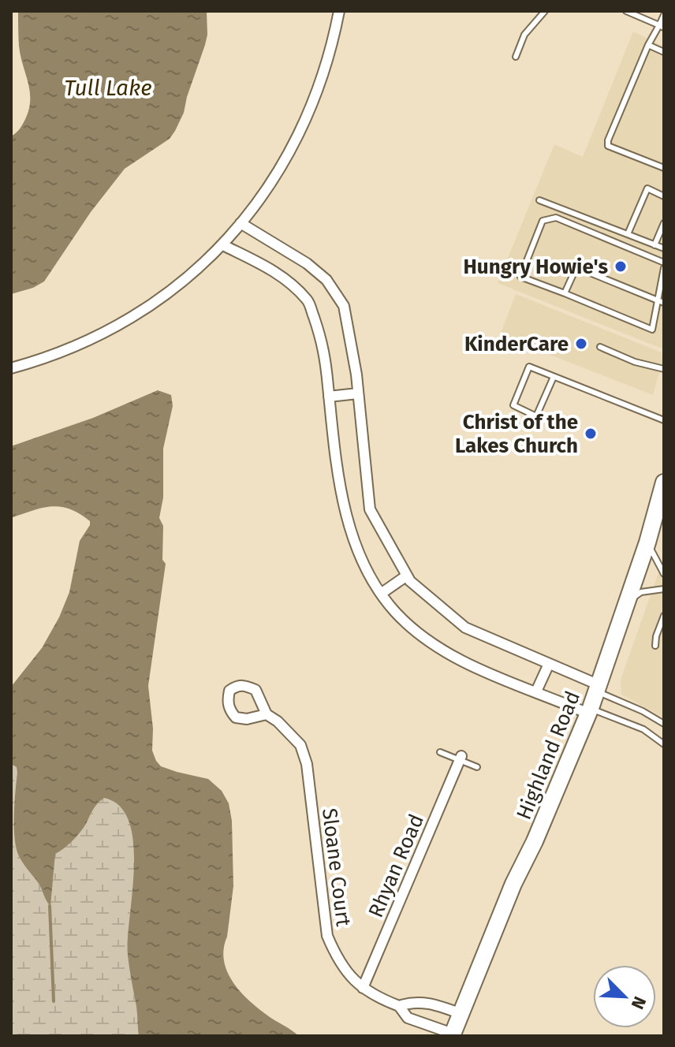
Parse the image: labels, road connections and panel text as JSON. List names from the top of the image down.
{
  "streets": {
    "highway": ["Highland Road"],
    "street": ["Rhyan Road", "Sloane Court"]
  },
  "crossings": [
    ["Highland Road", "Sloane Court"],
    ["Rhyan Road", "Sloane Court"]
  ],
  "water": ["Tull Lake"],
  "places": ["Hungry Howie's", "KinderCare", "Christ of the Lakes Church"],
  "north": "bottom right"
}
